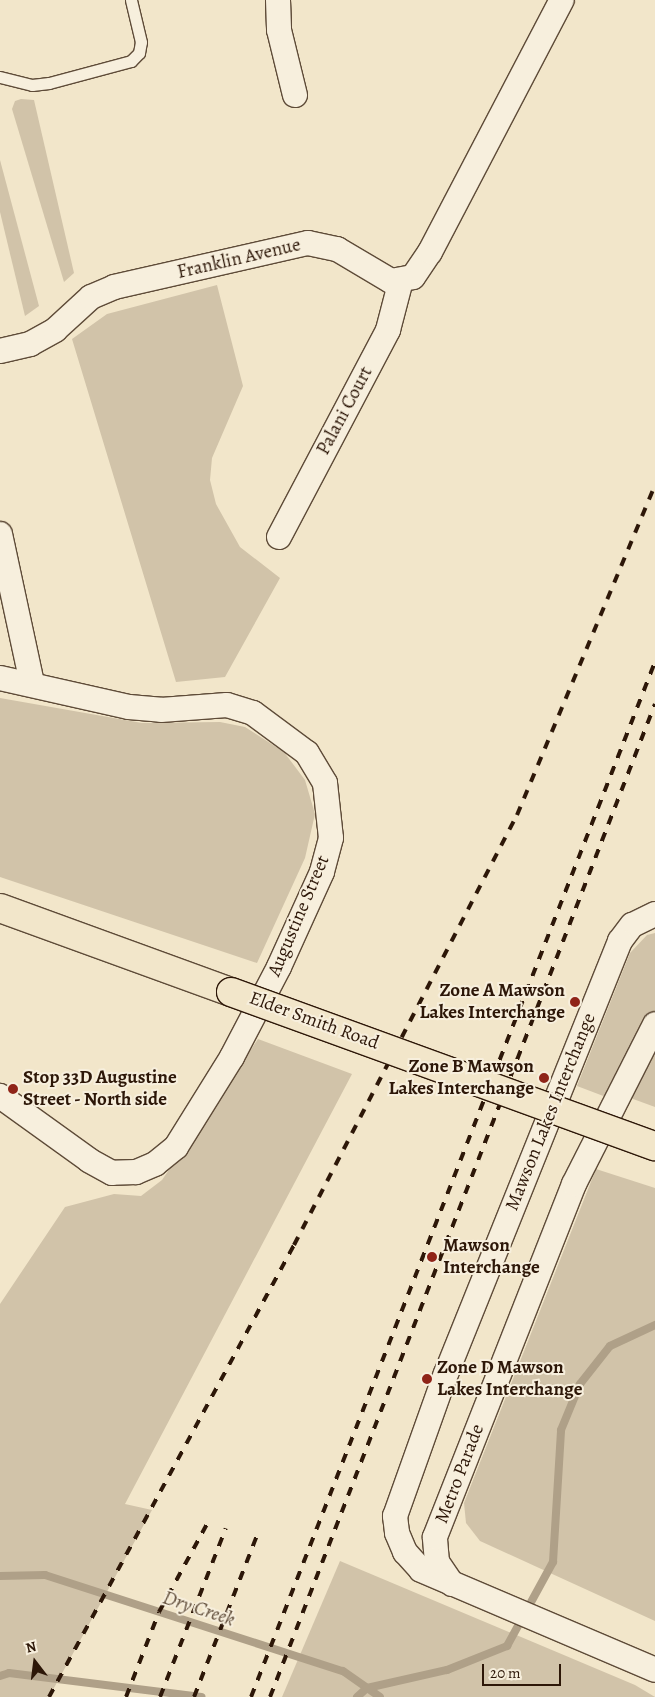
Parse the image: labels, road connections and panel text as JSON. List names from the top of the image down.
{
  "streets": {
    "main road": ["Elder Smith Road"],
    "street": [
      "Franklin Avenue",
      "Palani Court",
      "Augustine Street",
      "Mawson Lakes Interchange",
      "Metro Parade"
    ]
  },
  "crossings": [
    ["Franklin Avenue", "Palani Court"],
    ["Mawson Lakes Interchange", "Metro Parade"]
  ],
  "water": ["Dry Creek"],
  "places": [
    "Zone A Mawson Lakes Interchange",
    "Zone B Mawson Lakes Interchange",
    "Stop 33D Augustine Street - North side",
    "Mawson Interchange",
    "Zone D Mawson Lakes Interchange"
  ],
  "scale_bar": "20 m",
  "north": "top"
}
